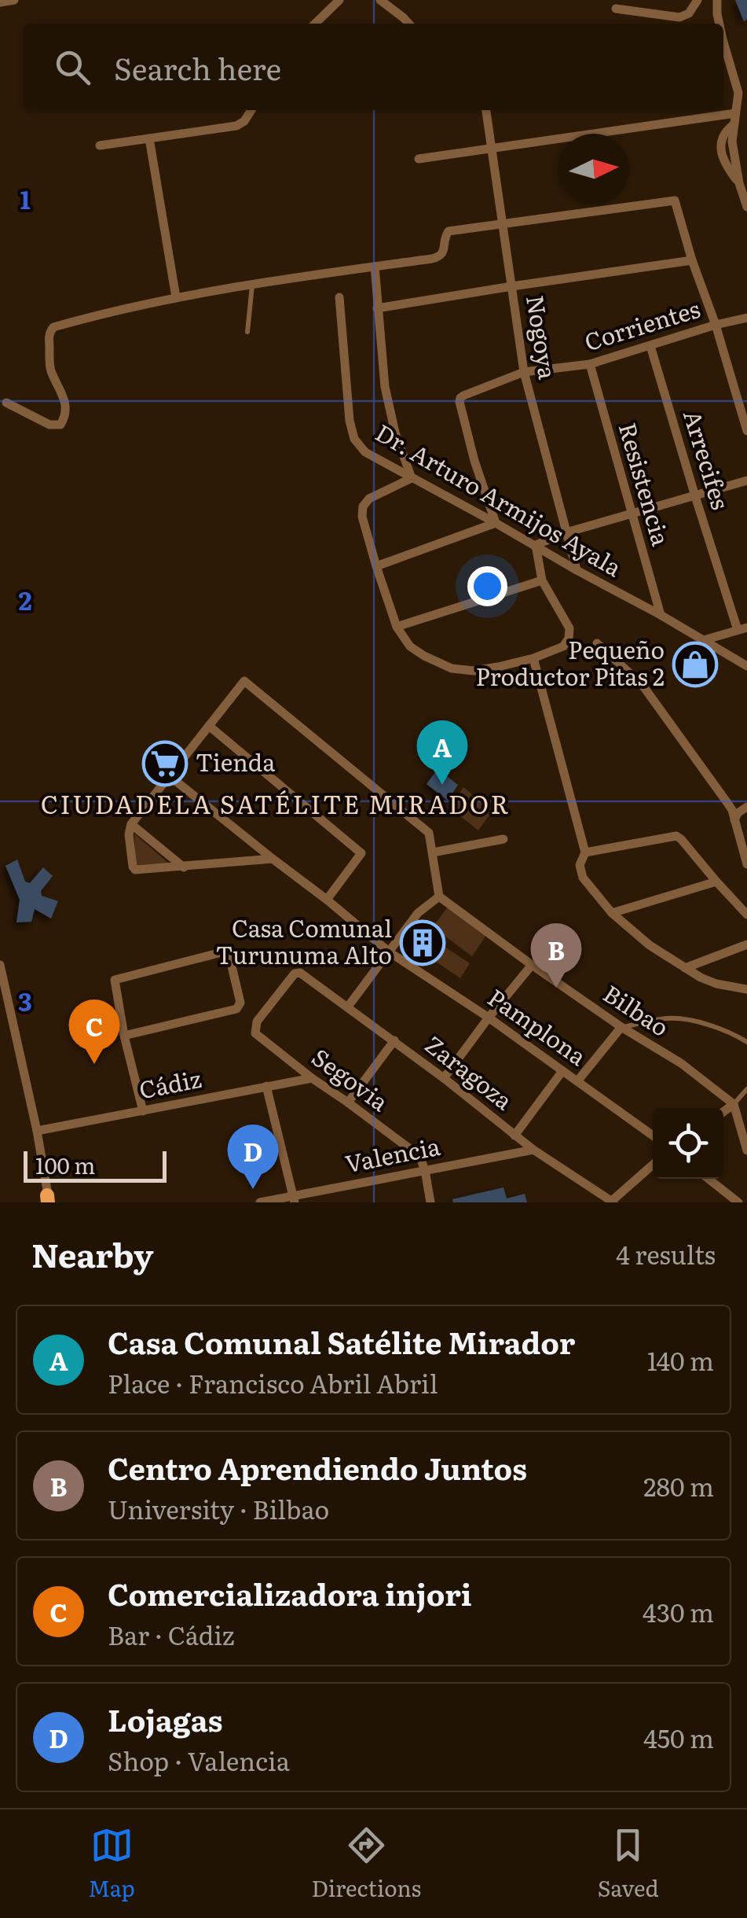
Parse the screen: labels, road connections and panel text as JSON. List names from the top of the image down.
{
  "streets": {
    "street": [
      "Corrientes",
      "Nogoya",
      "Arrecifes",
      "Resistencia",
      "Dr. Arturo Armijos Ayala",
      "Bilbao",
      "Pamplona",
      "Zaragoza",
      "Segovia",
      "Cádiz",
      "Valencia"
    ]
  },
  "crossings": [
    ["Corrientes", "Nogoya"],
    ["Corrientes", "Arrecifes"],
    ["Corrientes", "Resistencia"],
    ["Corrientes", "Dr. Arturo Armijos Ayala"],
    ["Nogoya", "Dr. Arturo Armijos Ayala"],
    ["Resistencia", "Dr. Arturo Armijos Ayala"],
    ["Zaragoza", "Segovia"],
    ["Zaragoza", "Valencia"],
    ["Segovia", "Cádiz"],
    ["Segovia", "Valencia"]
  ],
  "districts": ["CIUDADELA SATÉLITE MIRADOR"],
  "places": {
    "shop": ["Pequeño Productor Pitas 2"],
    "supermarket": ["Tienda"],
    "building": ["Casa Comunal Turunuma Alto"]
  },
  "scale_bar": "100 m",
  "north": "right",
  "page": {
    "search": "Search here",
    "pins": [
      "A",
      "B",
      "C",
      "D"
    ],
    "scale": "100 m",
    "heading": ["Nearby", "4 results"],
    "list": [
      {
        "mark": "A",
        "name": "Casa Comunal Satélite Mirador",
        "note": "Place · Francisco Abril Abril",
        "value": "140 m"
      },
      {
        "mark": "B",
        "name": "Centro Aprendiendo Juntos",
        "note": "University · Bilbao",
        "value": "280 m"
      },
      {
        "mark": "C",
        "name": "Comercializadora injori",
        "note": "Bar · Cádiz",
        "value": "430 m"
      },
      {
        "mark": "D",
        "name": "Lojagas",
        "note": "Shop · Valencia",
        "value": "450 m"
      }
    ],
    "nav": ["Map", "Directions", "Saved"]
  },
  "grid": {
    "rows": ["1", "2", "3"]
  }
}
